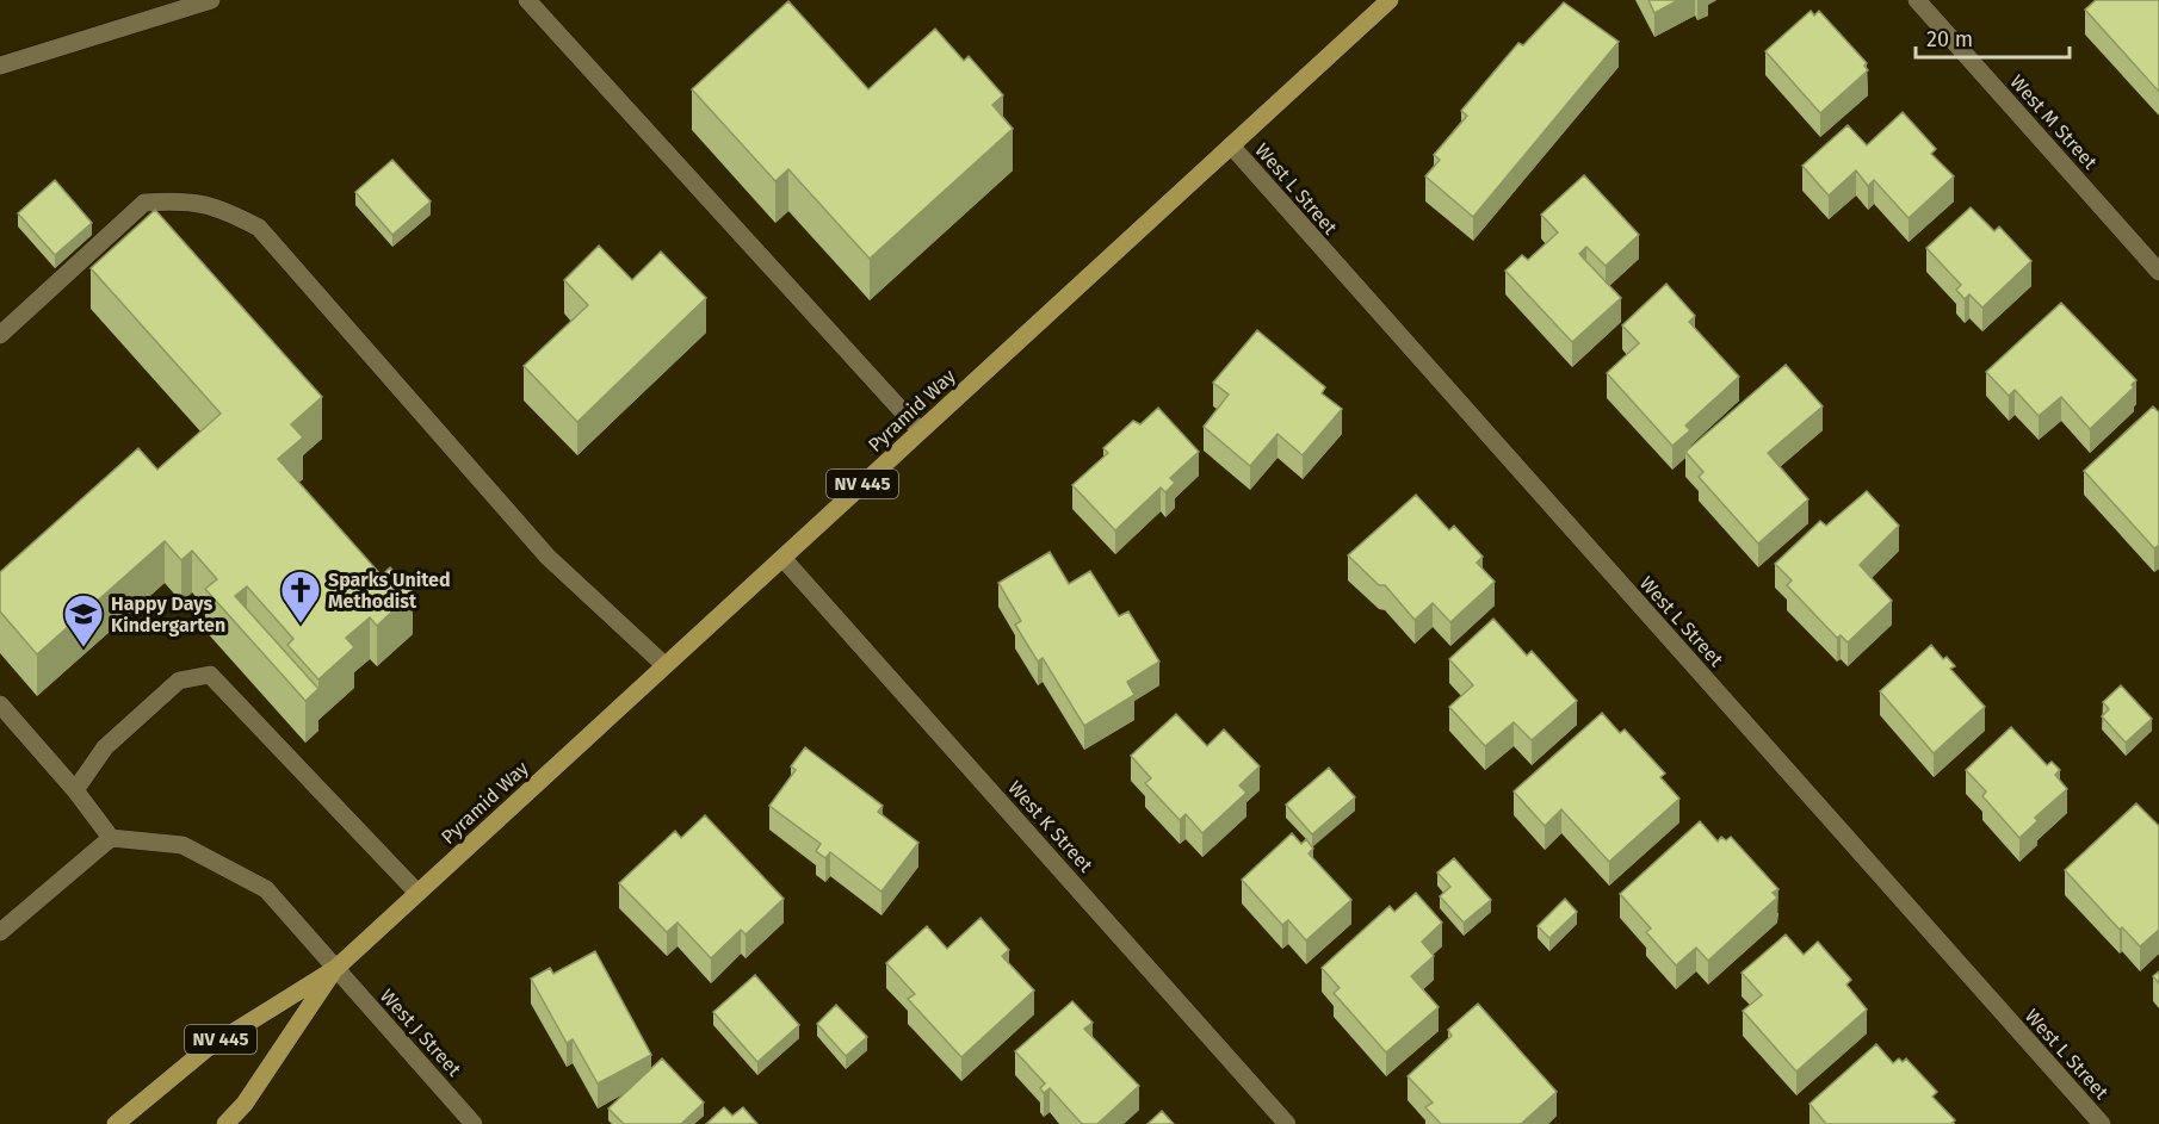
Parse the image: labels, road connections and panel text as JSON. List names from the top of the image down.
{
  "streets": {
    "main road": ["Pyramid Way", "NV 445"],
    "street": [
      "West M Street",
      "West L Street",
      "West K Street",
      "West J Street"
    ]
  },
  "crossings": [
    ["West L Street", "Pyramid Way"],
    ["Pyramid Way", "West K Street"],
    ["Pyramid Way", "West J Street"]
  ],
  "places": {
    "church": ["Sparks United Methodist"],
    "school or university": ["Happy Days Kindergarten"]
  },
  "scale_bar": "20 m"
}
